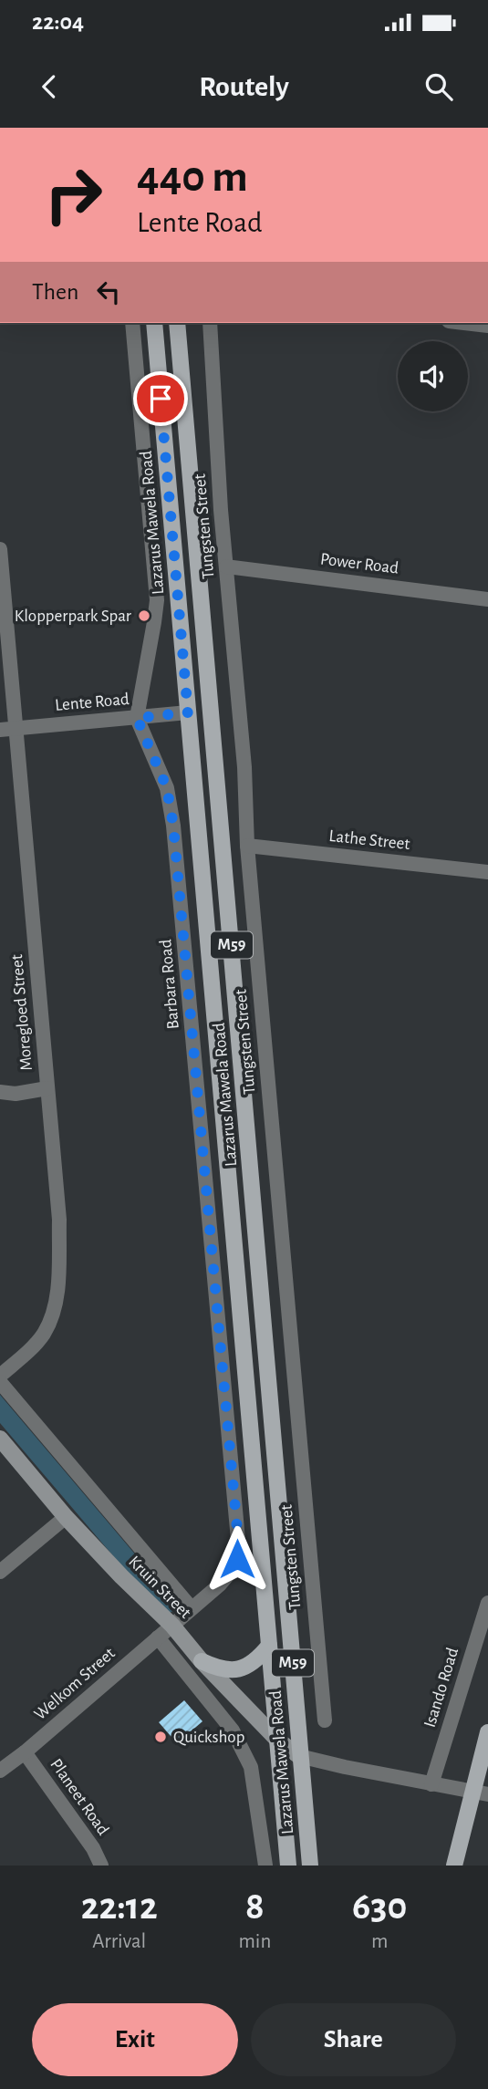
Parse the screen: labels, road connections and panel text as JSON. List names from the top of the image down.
{
  "streets": {
    "main road": ["Lazarus Mawela Road", "M59", "Kruin Street"],
    "street": [
      "Tungsten Street",
      "Power Road",
      "Lente Road",
      "Lathe Street",
      "Barbara Road",
      "Moregloed Street",
      "Welkom Street",
      "Isando Road",
      "Planeet Road"
    ]
  },
  "crossings": [
    ["Lazarus Mawela Road", "Lente Road"],
    ["Lazarus Mawela Road", "Kruin Street"],
    ["Tungsten Street", "Power Road"],
    ["Tungsten Street", "Lathe Street"],
    ["Lente Road", "Barbara Road"],
    ["Lente Road", "Moregloed Street"],
    ["Barbara Road", "Kruin Street"],
    ["Barbara Road", "Welkom Street"],
    ["Kruin Street", "Welkom Street"],
    ["Welkom Street", "Planeet Road"]
  ],
  "places": ["Klopperpark Spar", "Quickshop"],
  "page": {
    "status": "22:04",
    "header": "Routely",
    "turn": ["440 m", "Lente Road"],
    "then": "Then",
    "eta": [
      "22:12",
      "Arrival",
      "8",
      "min",
      "630",
      "m"
    ],
    "buttons": ["Exit", "Share"]
  }
}
